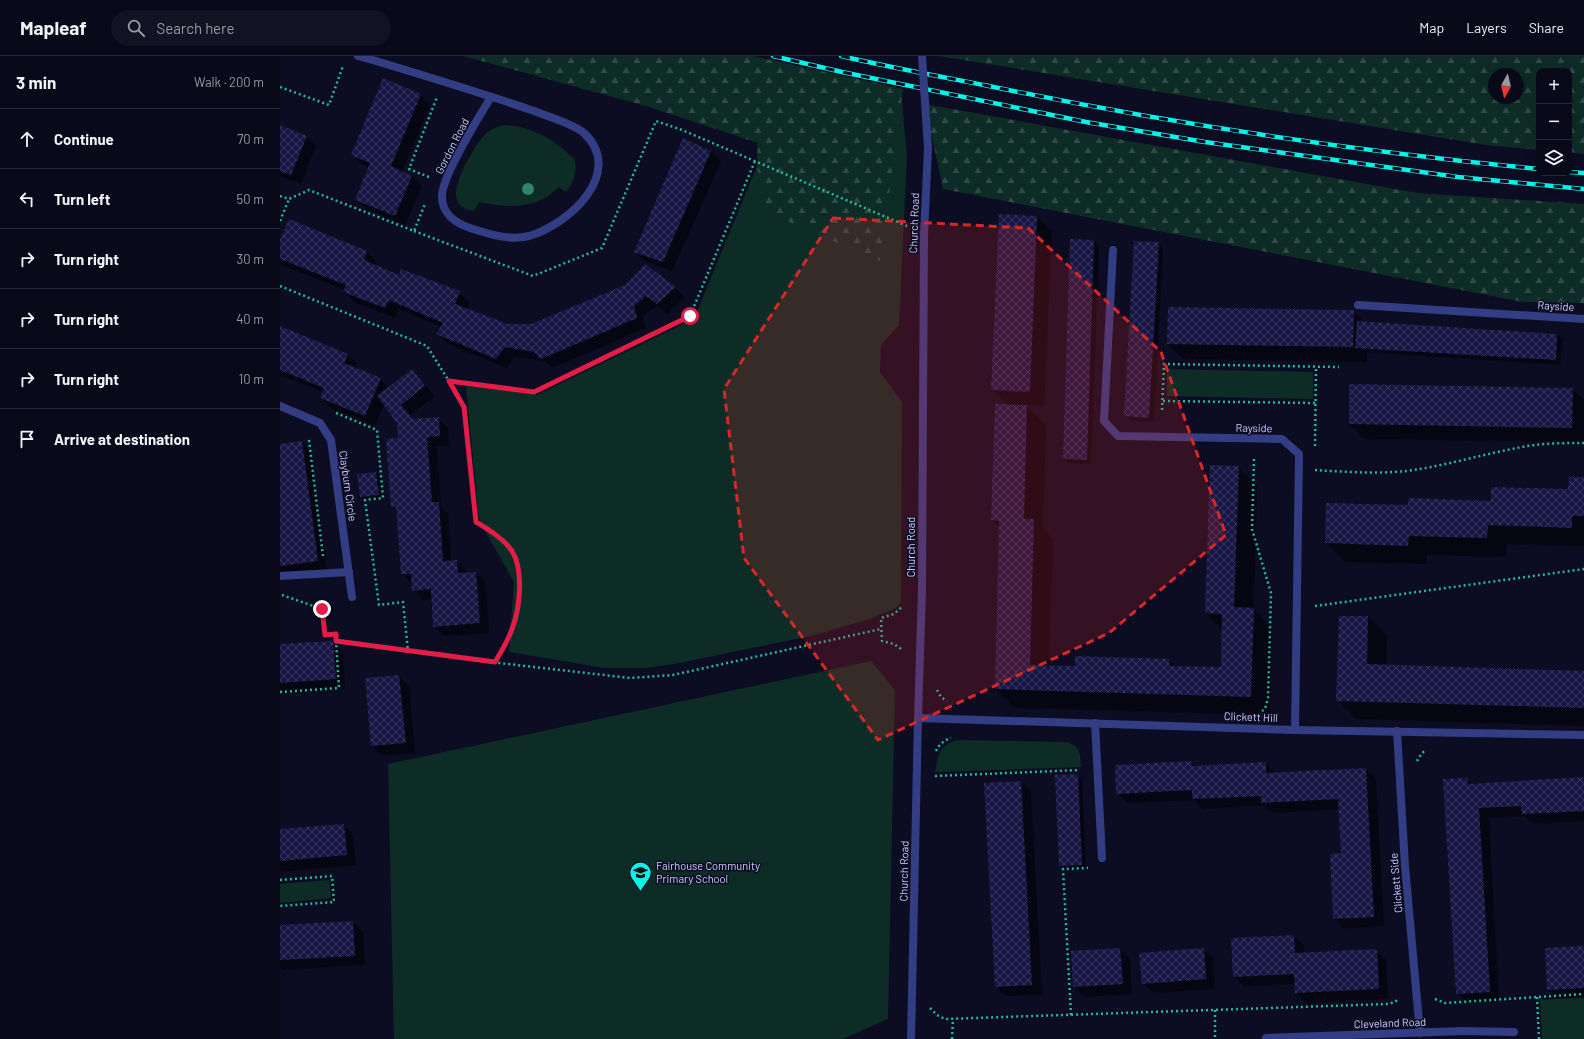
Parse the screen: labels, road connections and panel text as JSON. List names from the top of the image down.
{
  "streets": {
    "street": [
      "Gordon Road",
      "Church Road",
      "Rayside",
      "Clayburn Circle",
      "Clickett Hill",
      "Clickett Side",
      "Cleveland Road"
    ]
  },
  "crossings": [
    ["Church Road", "Clickett Hill"],
    ["Rayside", "Clickett Hill"],
    ["Clickett Hill", "Clickett Side"],
    ["Clickett Side", "Cleveland Road"]
  ],
  "places": {
    "school or university": ["Fairhouse Community Primary School"]
  },
  "north": "bottom",
  "page": {
    "header": "Mapleaf",
    "search": "Search here",
    "nav": ["Map", "Layers", "Share"],
    "heading": ["3 min", "Walk · 200 m"],
    "map_buttons": ["+", "−"],
    "list": [
      ["Continue", "70 m"],
      ["Turn left", "50 m"],
      ["Turn right", "30 m"],
      ["Turn right", "40 m"],
      ["Turn right", "10 m"],
      "Arrive at destination"
    ]
  }
}
